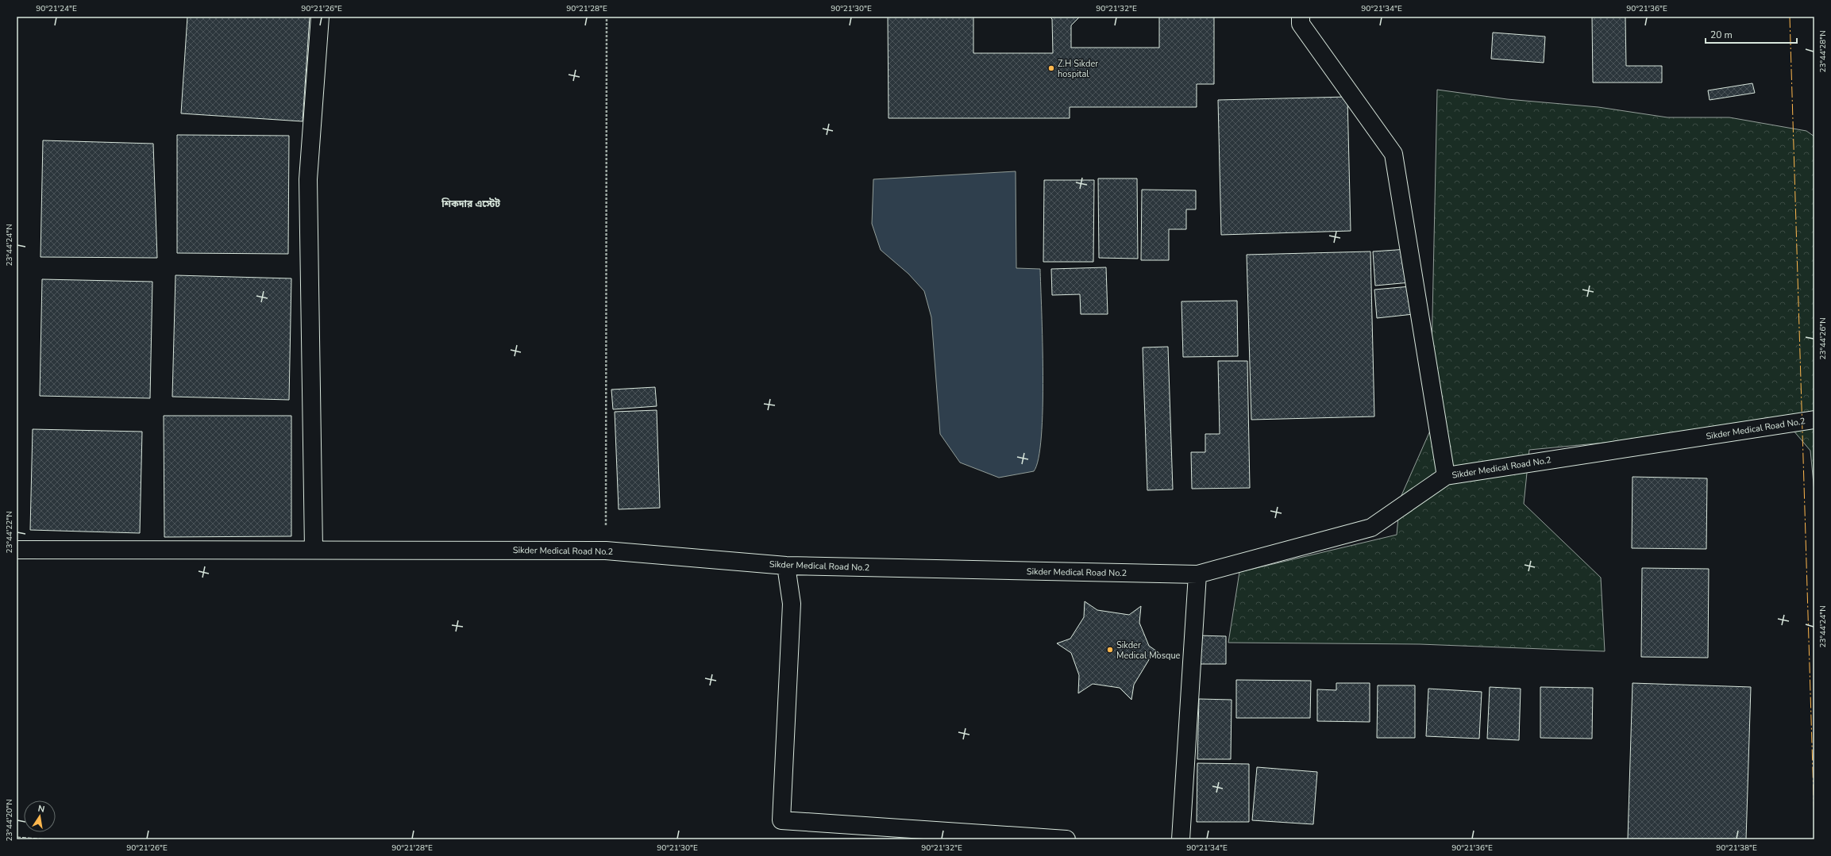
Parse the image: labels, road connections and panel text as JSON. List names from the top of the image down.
{
  "streets": {
    "street": ["Sikder Medical Road No.2"]
  },
  "districts": ["শিকদার এস্টেট"],
  "places": ["Z.H Sikder hospital", "Sikder Medical Mosque"],
  "scale_bar": "20 m",
  "north": "top",
  "coordinates": [
    "90°21'24\"E",
    "90°21'26\"E",
    "90°21'28\"E",
    "90°21'30\"E",
    "90°21'32\"E",
    "90°21'34\"E",
    "90°21'36\"E",
    "23°44'28\"N",
    "23°44'24\"N",
    "23°44'26\"N",
    "23°44'22\"N",
    "23°44'20\"N",
    "90°21'38\"E"
  ]
}
